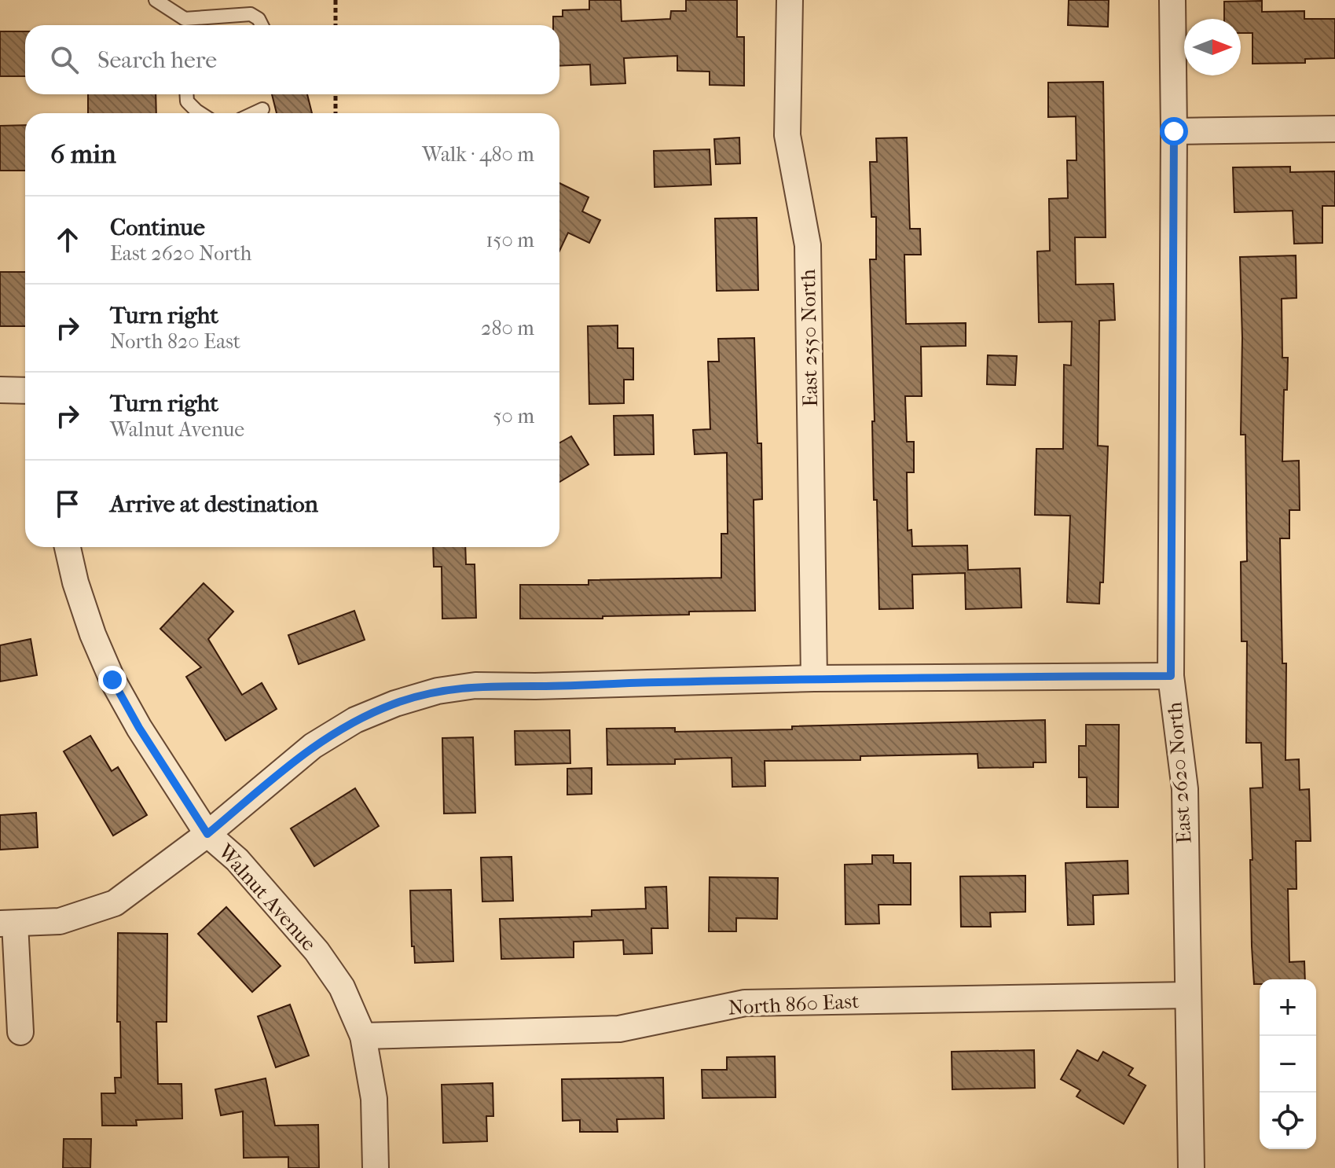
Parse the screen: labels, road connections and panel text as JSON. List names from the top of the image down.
{
  "streets": {
    "street": [
      "East 2550 North",
      "East 2620 North",
      "Walnut Avenue",
      "North 860 East"
    ]
  },
  "crossings": [
    ["East 2620 North", "North 860 East"],
    ["Walnut Avenue", "North 860 East"]
  ],
  "north": "right",
  "page": {
    "search": "Search here",
    "heading": ["6 min", "Walk · 480 m"],
    "list": [
      ["Continue", "East 2620 North", "150 m"],
      ["Turn right", "North 820 East", "280 m"],
      ["Turn right", "Walnut Avenue", "50 m"],
      "Arrive at destination"
    ],
    "map_buttons": ["+", "−"]
  }
}
